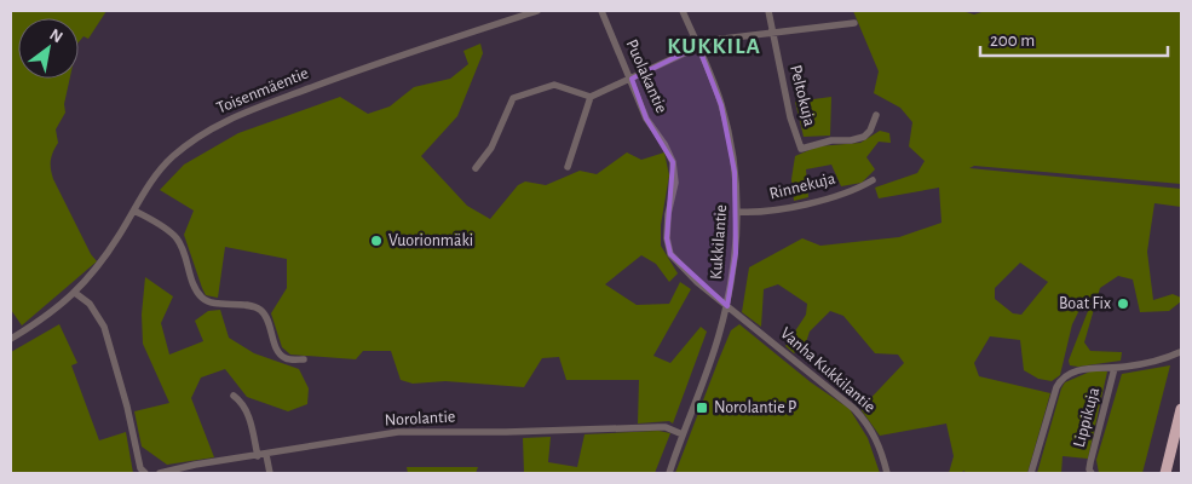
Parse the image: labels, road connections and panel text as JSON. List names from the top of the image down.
{
  "streets": {
    "street": [
      "Puolakantie",
      "Toisenmäentie",
      "Peltokuja",
      "Rinnekuja",
      "Kukkilantie",
      "Vanha Kukkilantie",
      "Lippikuja",
      "Norolantie"
    ]
  },
  "crossings": [
    ["Puolakantie", "Kukkilantie"],
    ["Puolakantie", "Vanha Kukkilantie"],
    ["Rinnekuja", "Kukkilantie"],
    ["Kukkilantie", "Vanha Kukkilantie"],
    ["Kukkilantie", "Norolantie"]
  ],
  "districts": ["KUKKILA"],
  "places": {
    "other": ["Vuorionmäki", "Boat Fix"],
    "transit": ["Norolantie P"]
  },
  "scale_bar": "200 m",
  "north": "top right"
}
